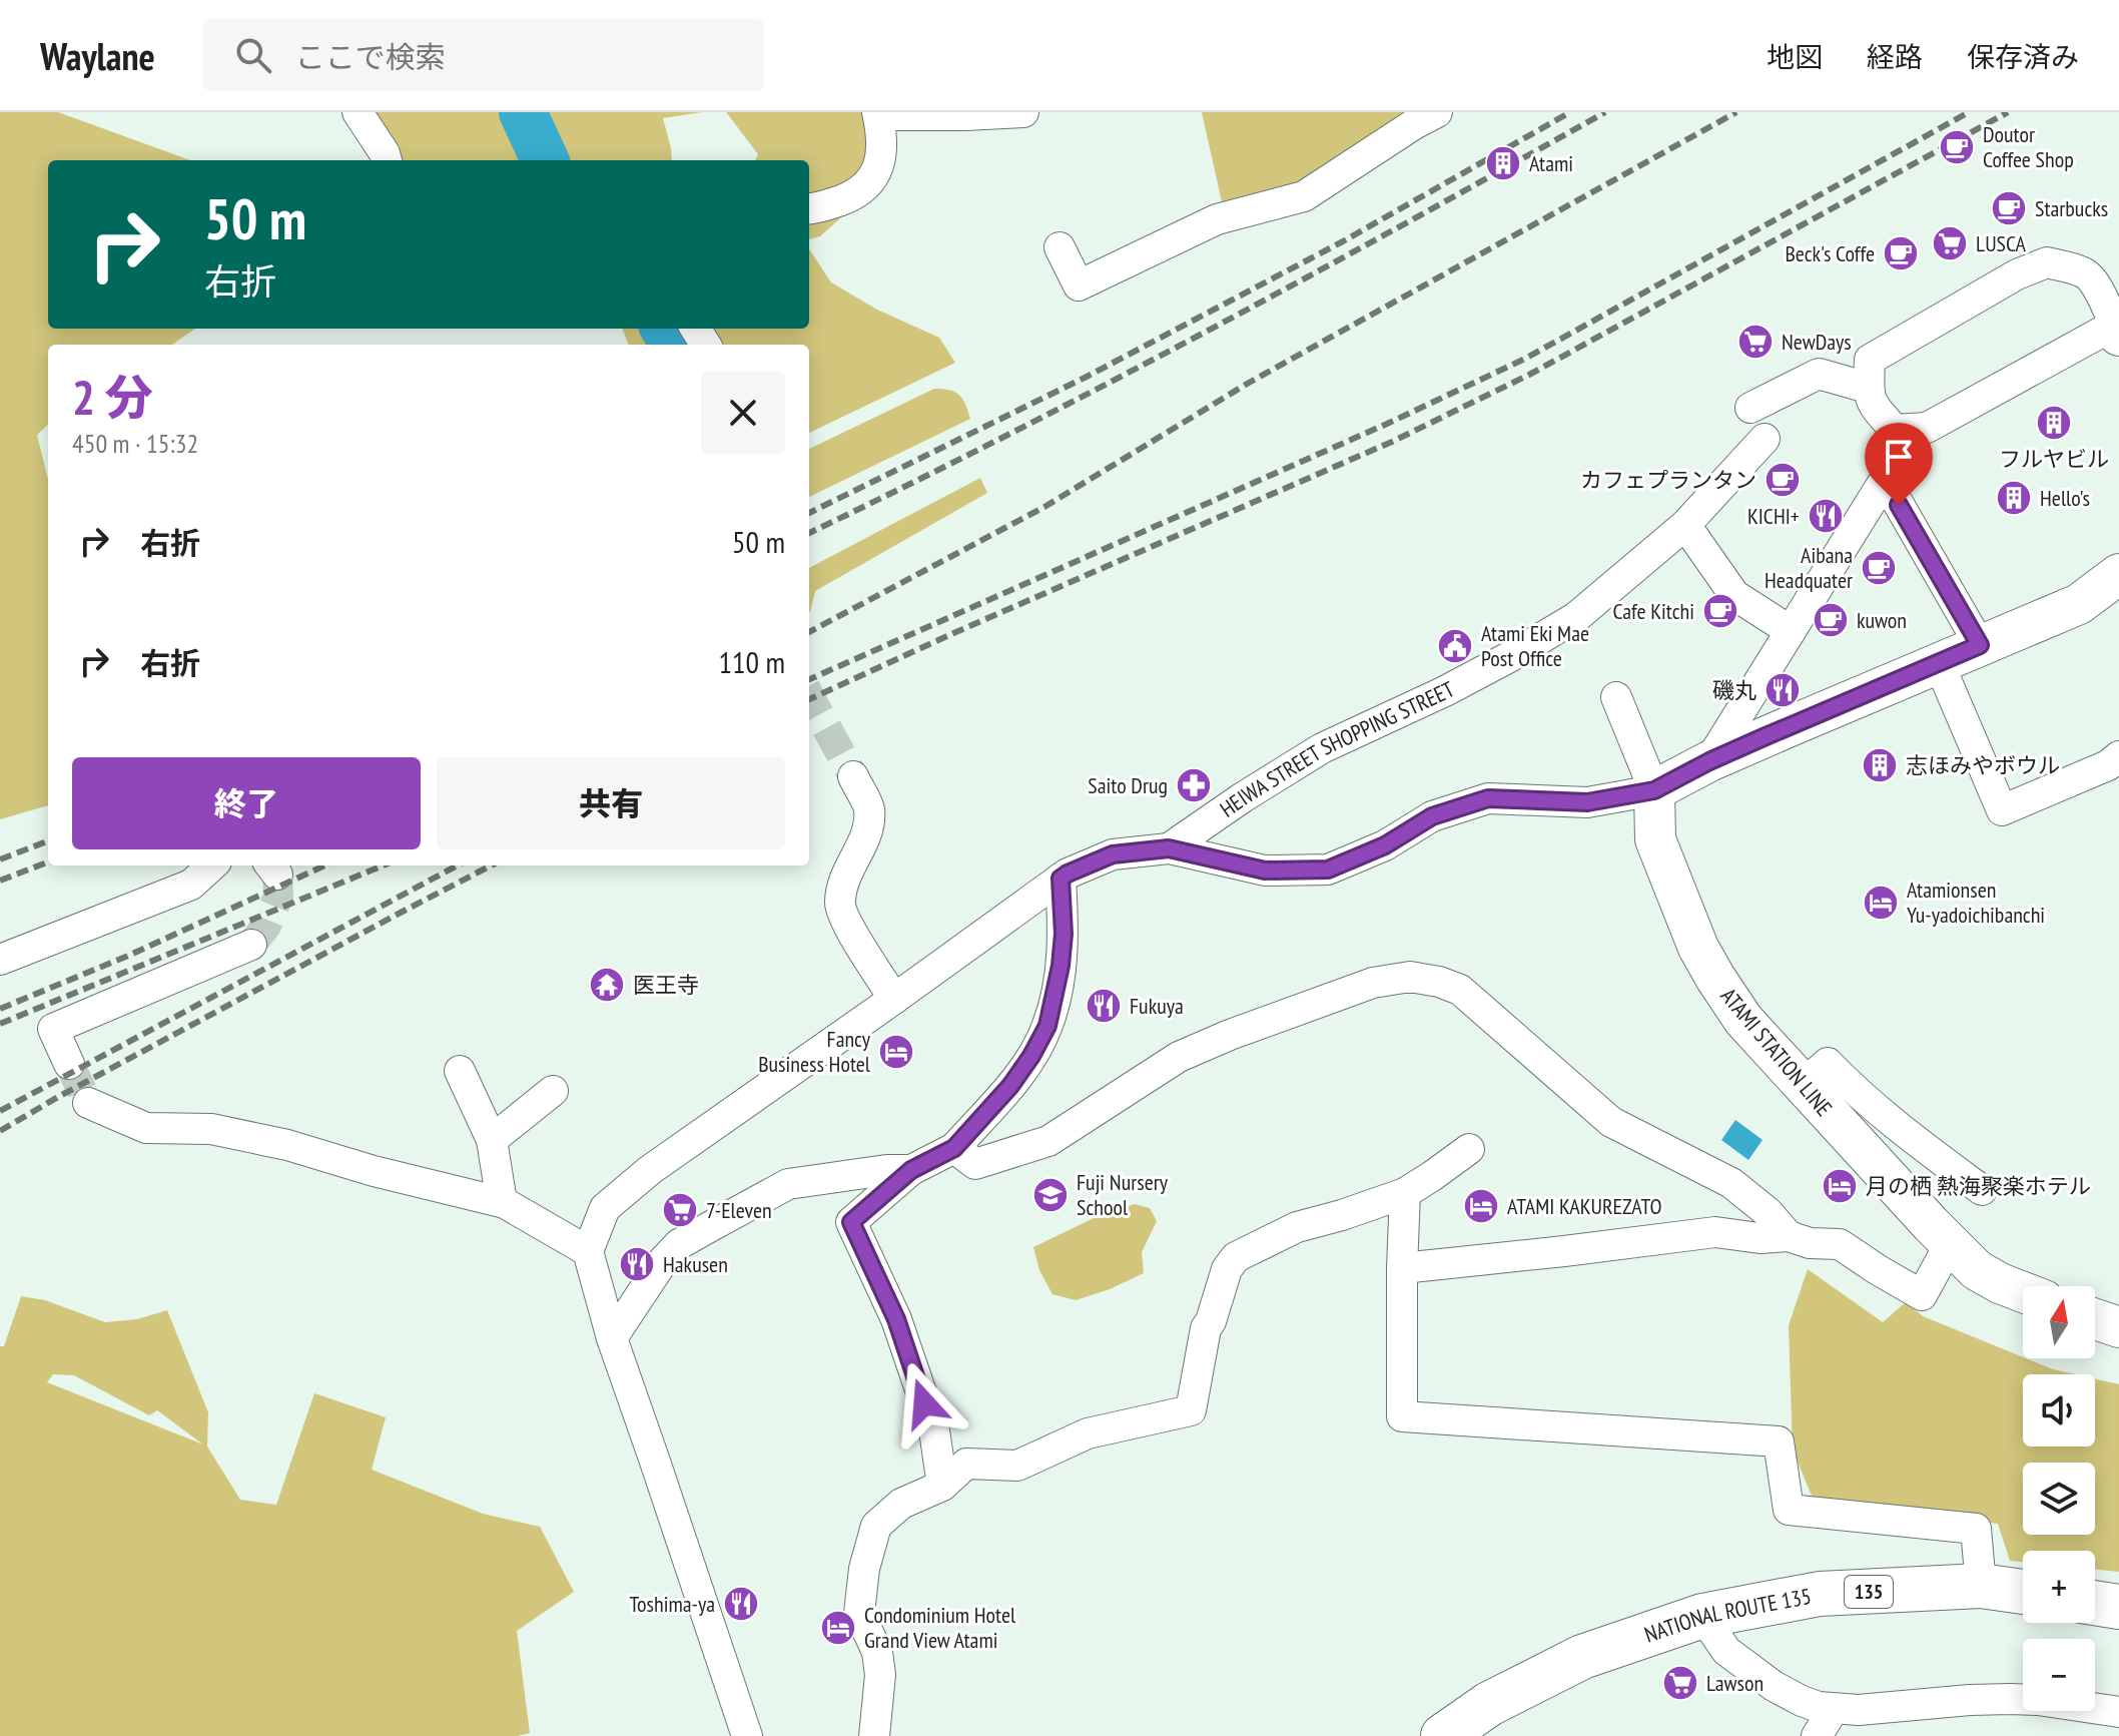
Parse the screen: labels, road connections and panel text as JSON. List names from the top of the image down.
{
  "streets": {
    "highway": ["135", "NATIONAL ROUTE 135"],
    "main road": ["ATAMI STATION LINE"],
    "street": ["HEIWA STREET SHOPPING STREET"]
  },
  "places": {
    "cafe": [
      "Doutor Coffee Shop",
      "Starbucks",
      "Beck's Coffe",
      "カフェプランタン",
      "Aibana Headquater",
      "Cafe Kitchi",
      "kuwon"
    ],
    "building": [
      "Atami",
      "フルヤビル",
      "Hello's",
      "志ほみやボウル"
    ],
    "supermarket": [
      "LUSCA",
      "NewDays",
      "7-Eleven",
      "Lawson"
    ],
    "restaurant": [
      "KICHI+",
      "磯丸",
      "Fukuya",
      "Hakusen",
      "Toshima-ya"
    ],
    "public building": ["Atami Eki Mae Post Office"],
    "pharmacy": ["Saito Drug"],
    "hotel": [
      "Atamionsen Yu-yadoichibanchi",
      "Fancy Business Hotel",
      "月の栖 熱海聚楽ホテル",
      "ATAMI KAKUREZATO",
      "Condominium Hotel Grand View Atami"
    ],
    "temple": ["医王寺"],
    "school or university": ["Fuji Nursery School"]
  },
  "north": "top",
  "page": {
    "header": "Waylane",
    "search": "ここで検索",
    "nav": ["地図", "経路", "保存済み"],
    "turn": ["50 m", "右折"],
    "heading": ["2 分", "450 m · 15:32"],
    "list": [
      {
        "name": "右折",
        "value": "50 m"
      },
      {
        "name": "右折",
        "value": "110 m"
      }
    ],
    "buttons": ["終了", "共有"],
    "map_buttons": ["+", "−"]
  }
}
